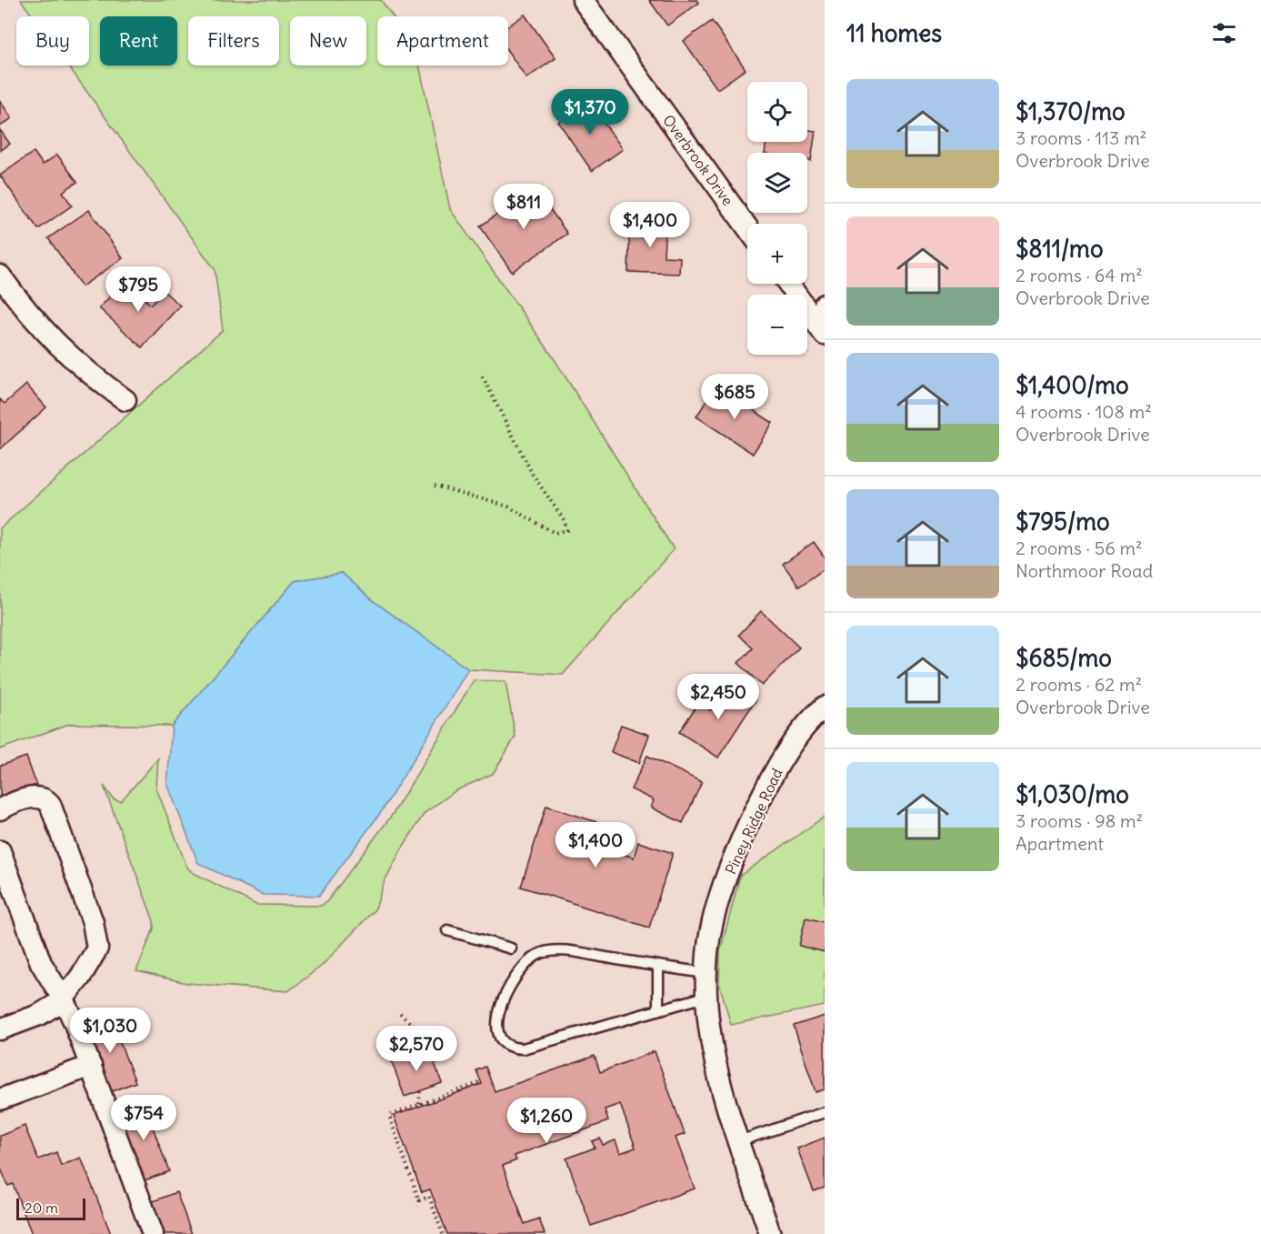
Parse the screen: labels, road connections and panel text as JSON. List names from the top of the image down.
{
  "streets": {
    "street": ["Overbrook Drive", "Piney Ridge Road"]
  },
  "scale_bar": "20 m",
  "page": {
    "heading": "11 homes",
    "chip": [
      "Buy",
      "Rent",
      "Filters",
      "New",
      "Apartment"
    ],
    "list": [
      {
        "name": "$1,370/mo",
        "note": "3 rooms · 113 m² · Overbrook Drive"
      },
      {
        "name": "$811/mo",
        "note": "2 rooms · 64 m² · Overbrook Drive"
      },
      {
        "name": "$1,400/mo",
        "note": "4 rooms · 108 m² · Overbrook Drive"
      },
      {
        "name": "$795/mo",
        "note": "2 rooms · 56 m² · Northmoor Road"
      },
      {
        "name": "$685/mo",
        "note": "2 rooms · 62 m² · Overbrook Drive"
      },
      {
        "name": "$1,030/mo",
        "note": "3 rooms · 98 m² · Apartment"
      }
    ],
    "map_buttons": ["+", "−"],
    "price": [
      "$1,370",
      "$811",
      "$1,400",
      "$795",
      "$685",
      "$2,450",
      "$1,400",
      "$1,030",
      "$2,570",
      "$754",
      "$1,260"
    ],
    "scale": "20 m"
  }
}
